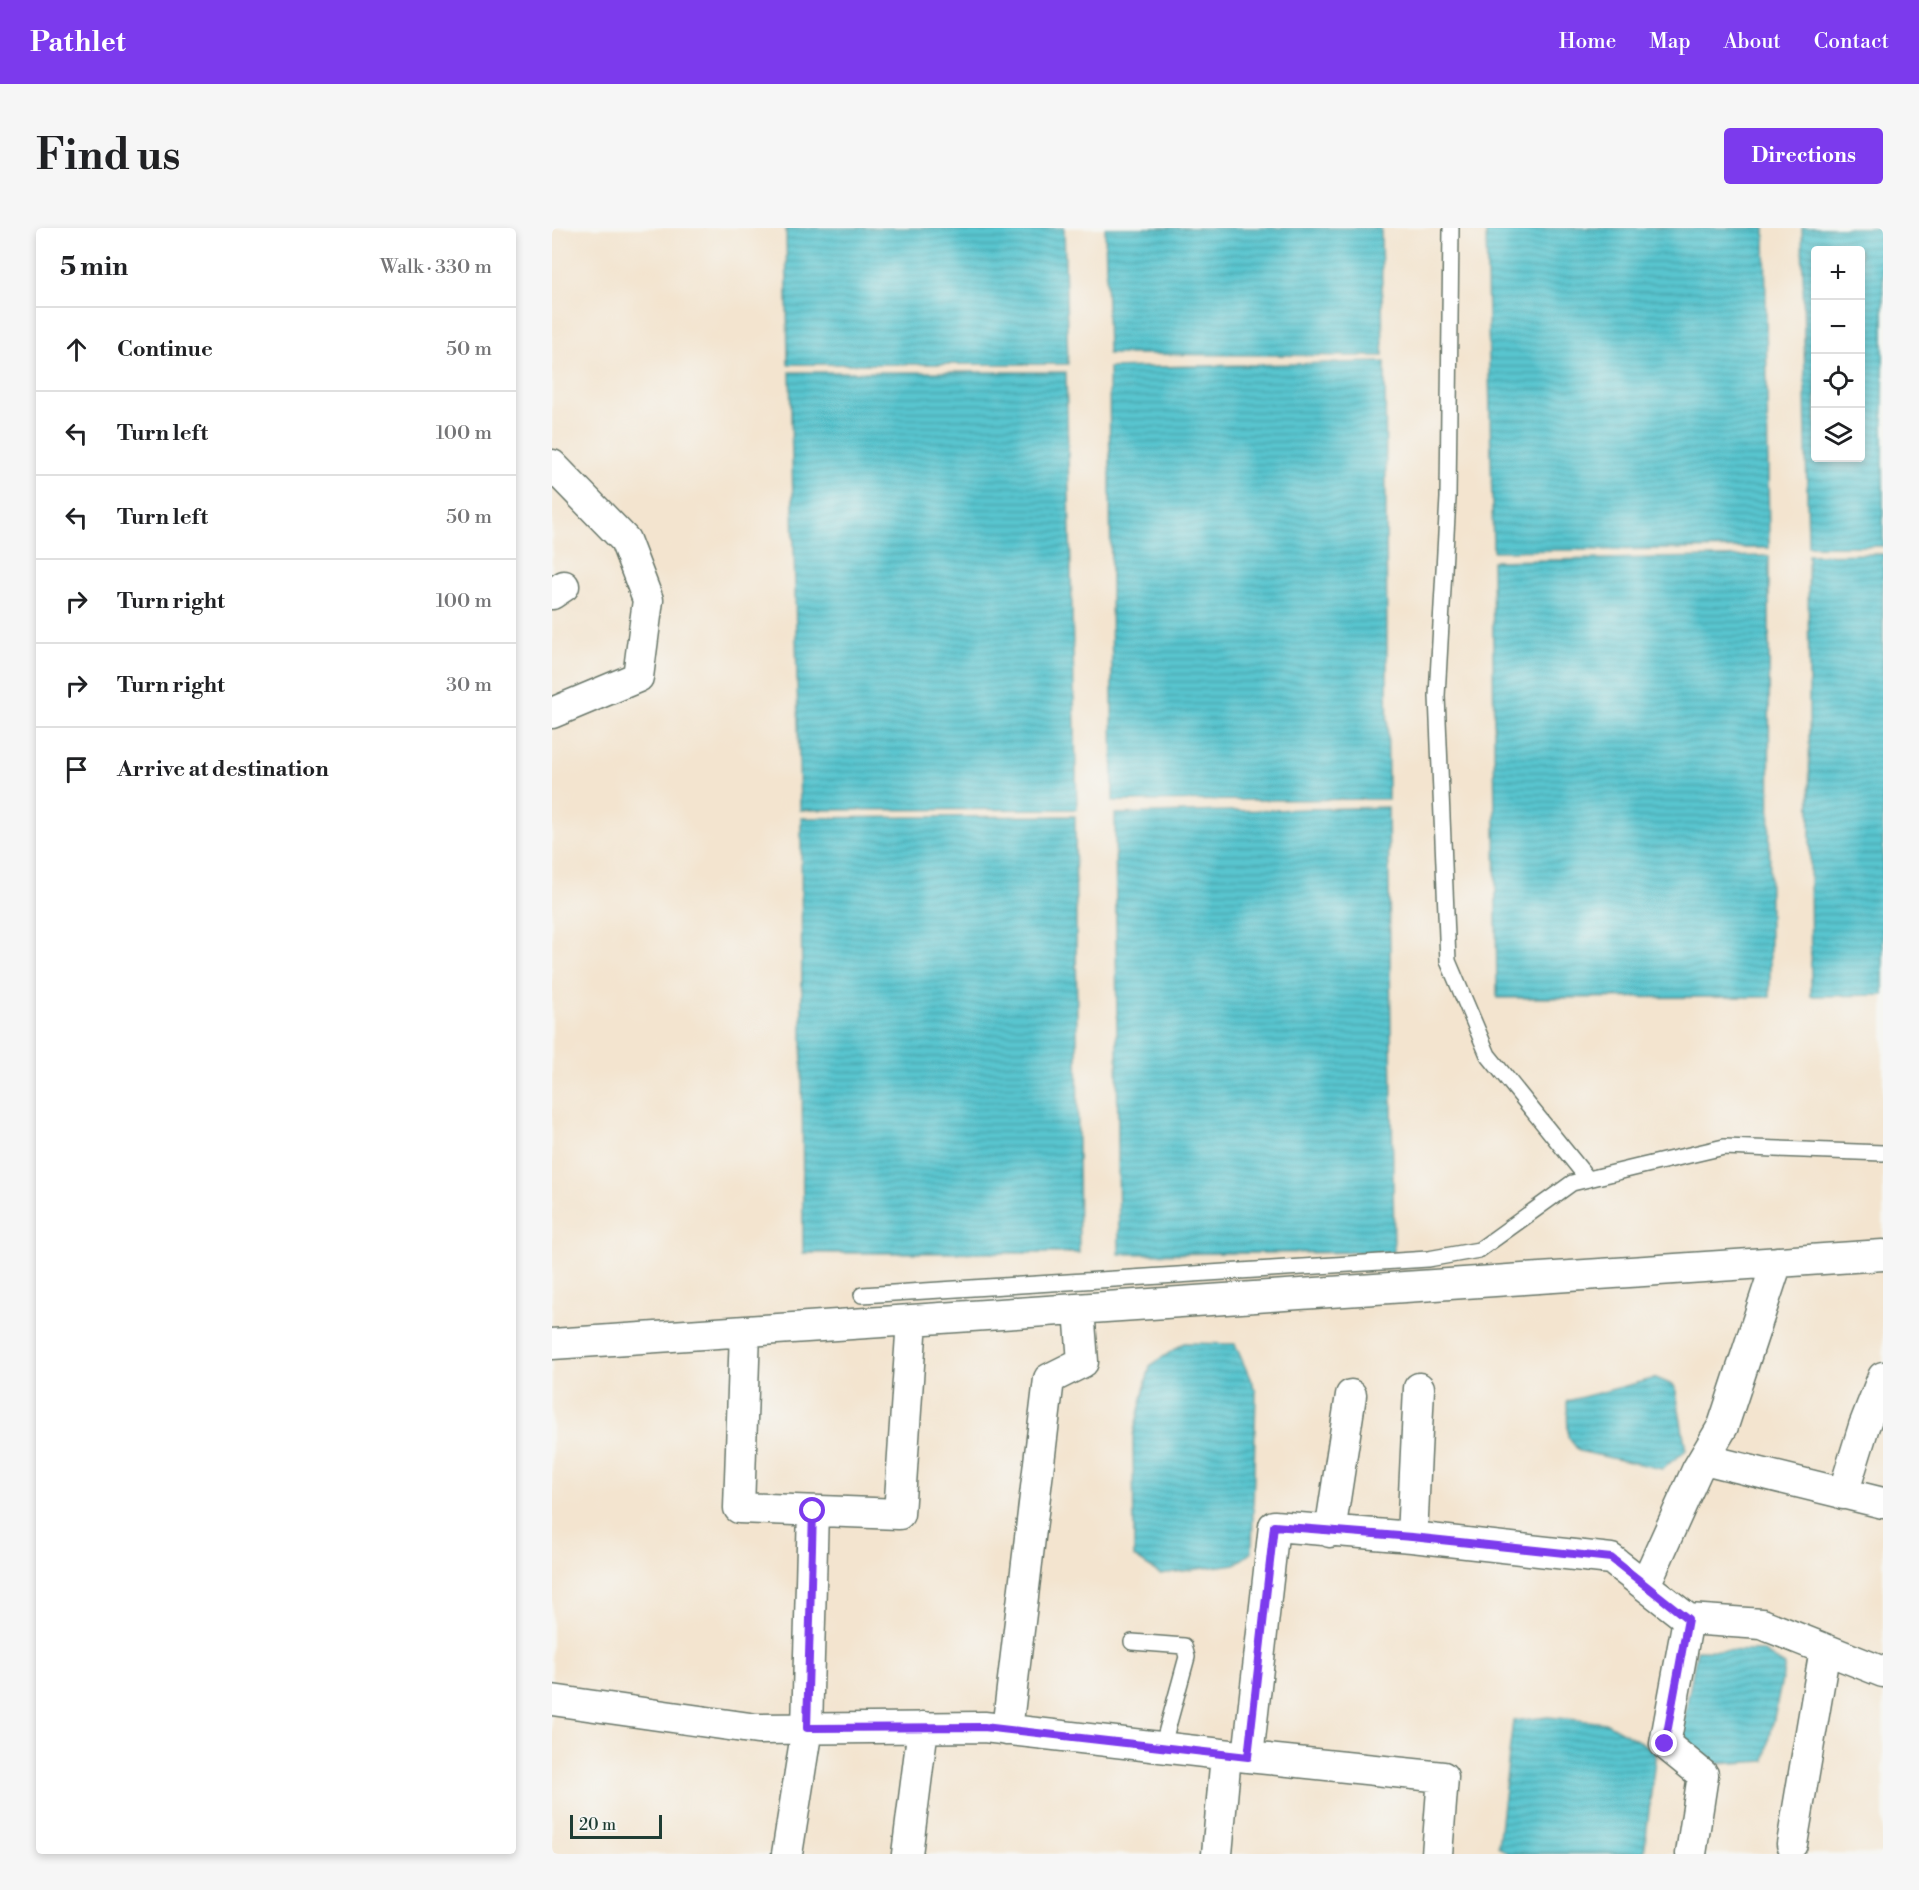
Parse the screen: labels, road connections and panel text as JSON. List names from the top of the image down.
{
  "scale_bar": "20 m",
  "page": {
    "header": "Pathlet",
    "nav": [
      "Home",
      "Map",
      "About",
      "Contact"
    ],
    "buttons": "Directions",
    "title": "Find us",
    "heading": ["5 min", "Walk · 330 m"],
    "map_buttons": ["+", "−"],
    "list": [
      ["Continue", "50 m"],
      ["Turn left", "100 m"],
      ["Turn left", "50 m"],
      ["Turn right", "100 m"],
      ["Turn right", "30 m"],
      "Arrive at destination"
    ],
    "scale": "20 m"
  }
}
